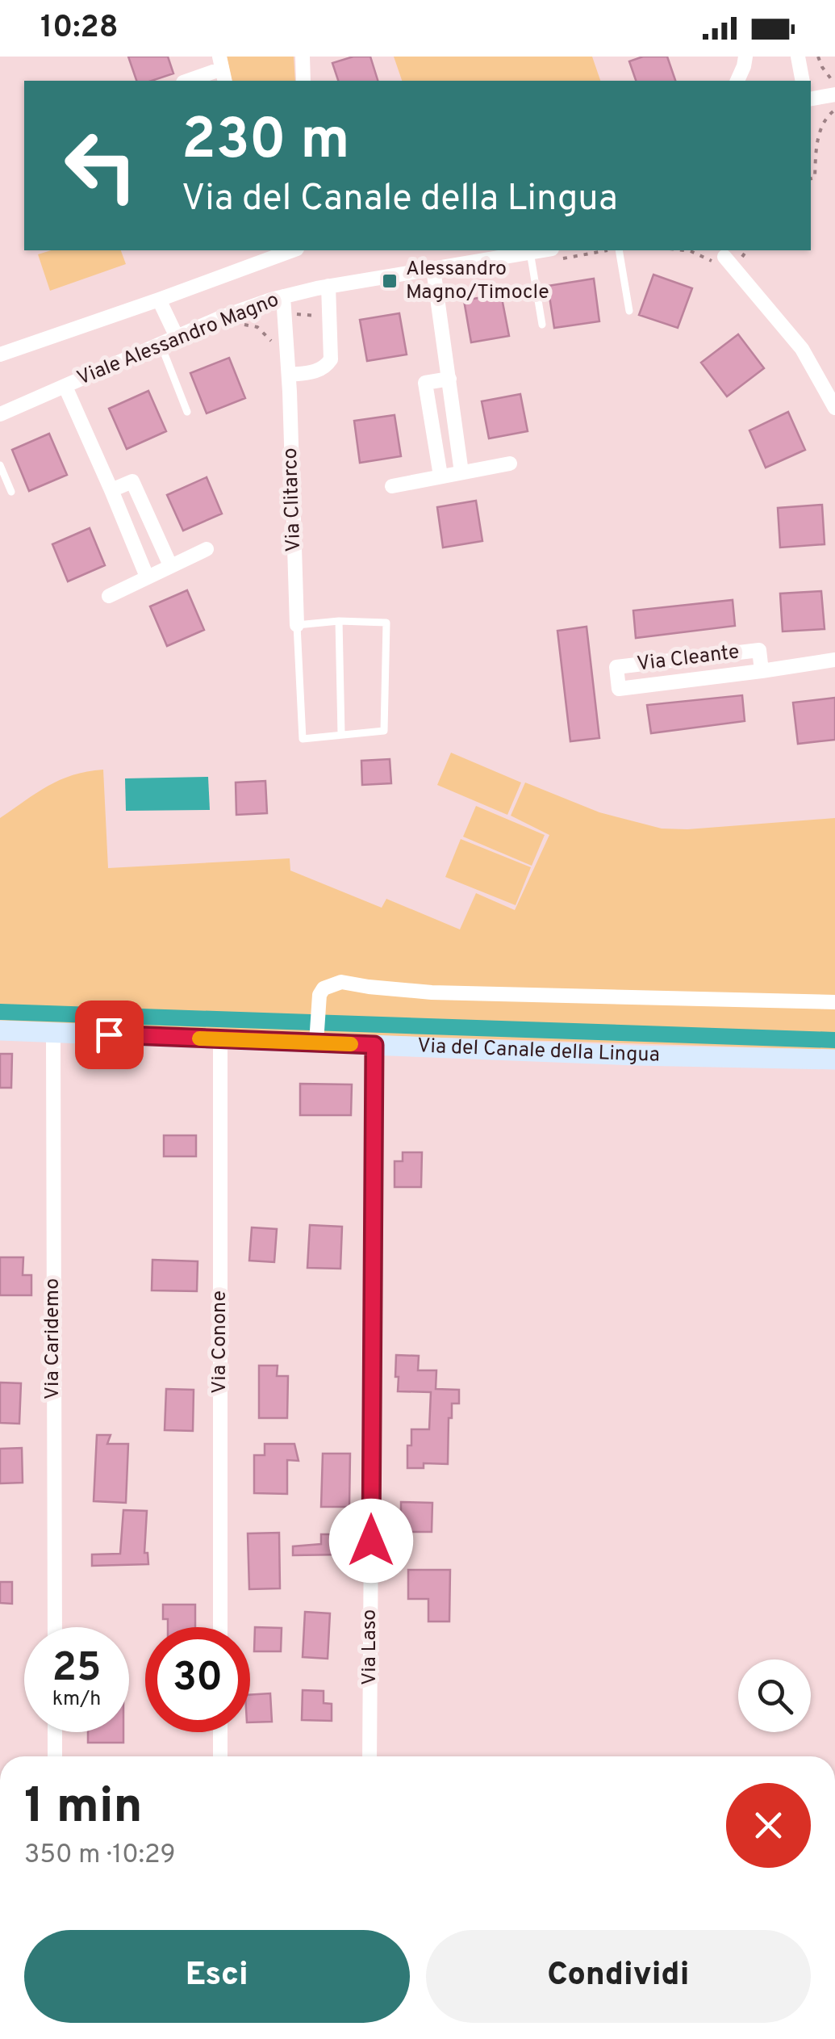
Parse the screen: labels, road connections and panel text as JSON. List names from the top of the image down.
{
  "streets": {
    "street": [
      "Viale Alessandro Magno",
      "Via Clitarco",
      "Via Cleante",
      "Via del Canale della Lingua",
      "Via Caridemo",
      "Via Conone",
      "Via Laso"
    ]
  },
  "crossings": [
    ["Viale Alessandro Magno", "Via Clitarco"],
    ["Via del Canale della Lingua", "Via Caridemo"],
    ["Via del Canale della Lingua", "Via Conone"],
    ["Via del Canale della Lingua", "Via Laso"]
  ],
  "places": {
    "transit": ["Alessandro Magno/Timocle"]
  },
  "page": {
    "status": "10:28",
    "turn": ["230 m", "Via del Canale della Lingua"],
    "speed": "25 km/h",
    "limit": "30",
    "heading": ["1 min", "350 m · 10:29"],
    "buttons": ["Esci", "Condividi"]
  }
}
